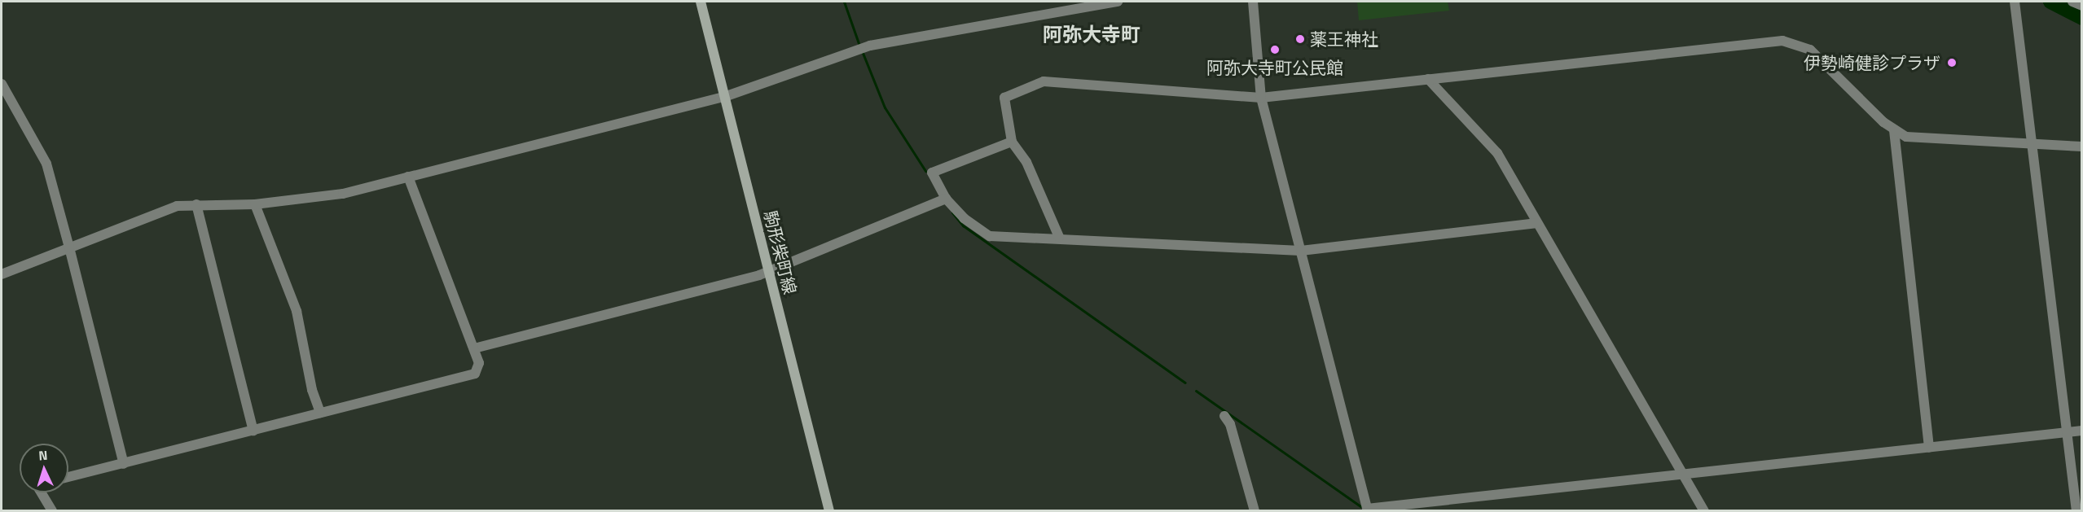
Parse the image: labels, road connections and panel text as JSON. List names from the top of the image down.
{
  "streets": {
    "main road": ["駒形柴町線"]
  },
  "districts": ["阿弥大寺町"],
  "places": ["薬王神社", "阿弥大寺町公民館", "伊勢崎健診プラザ"],
  "north": "top"
}
